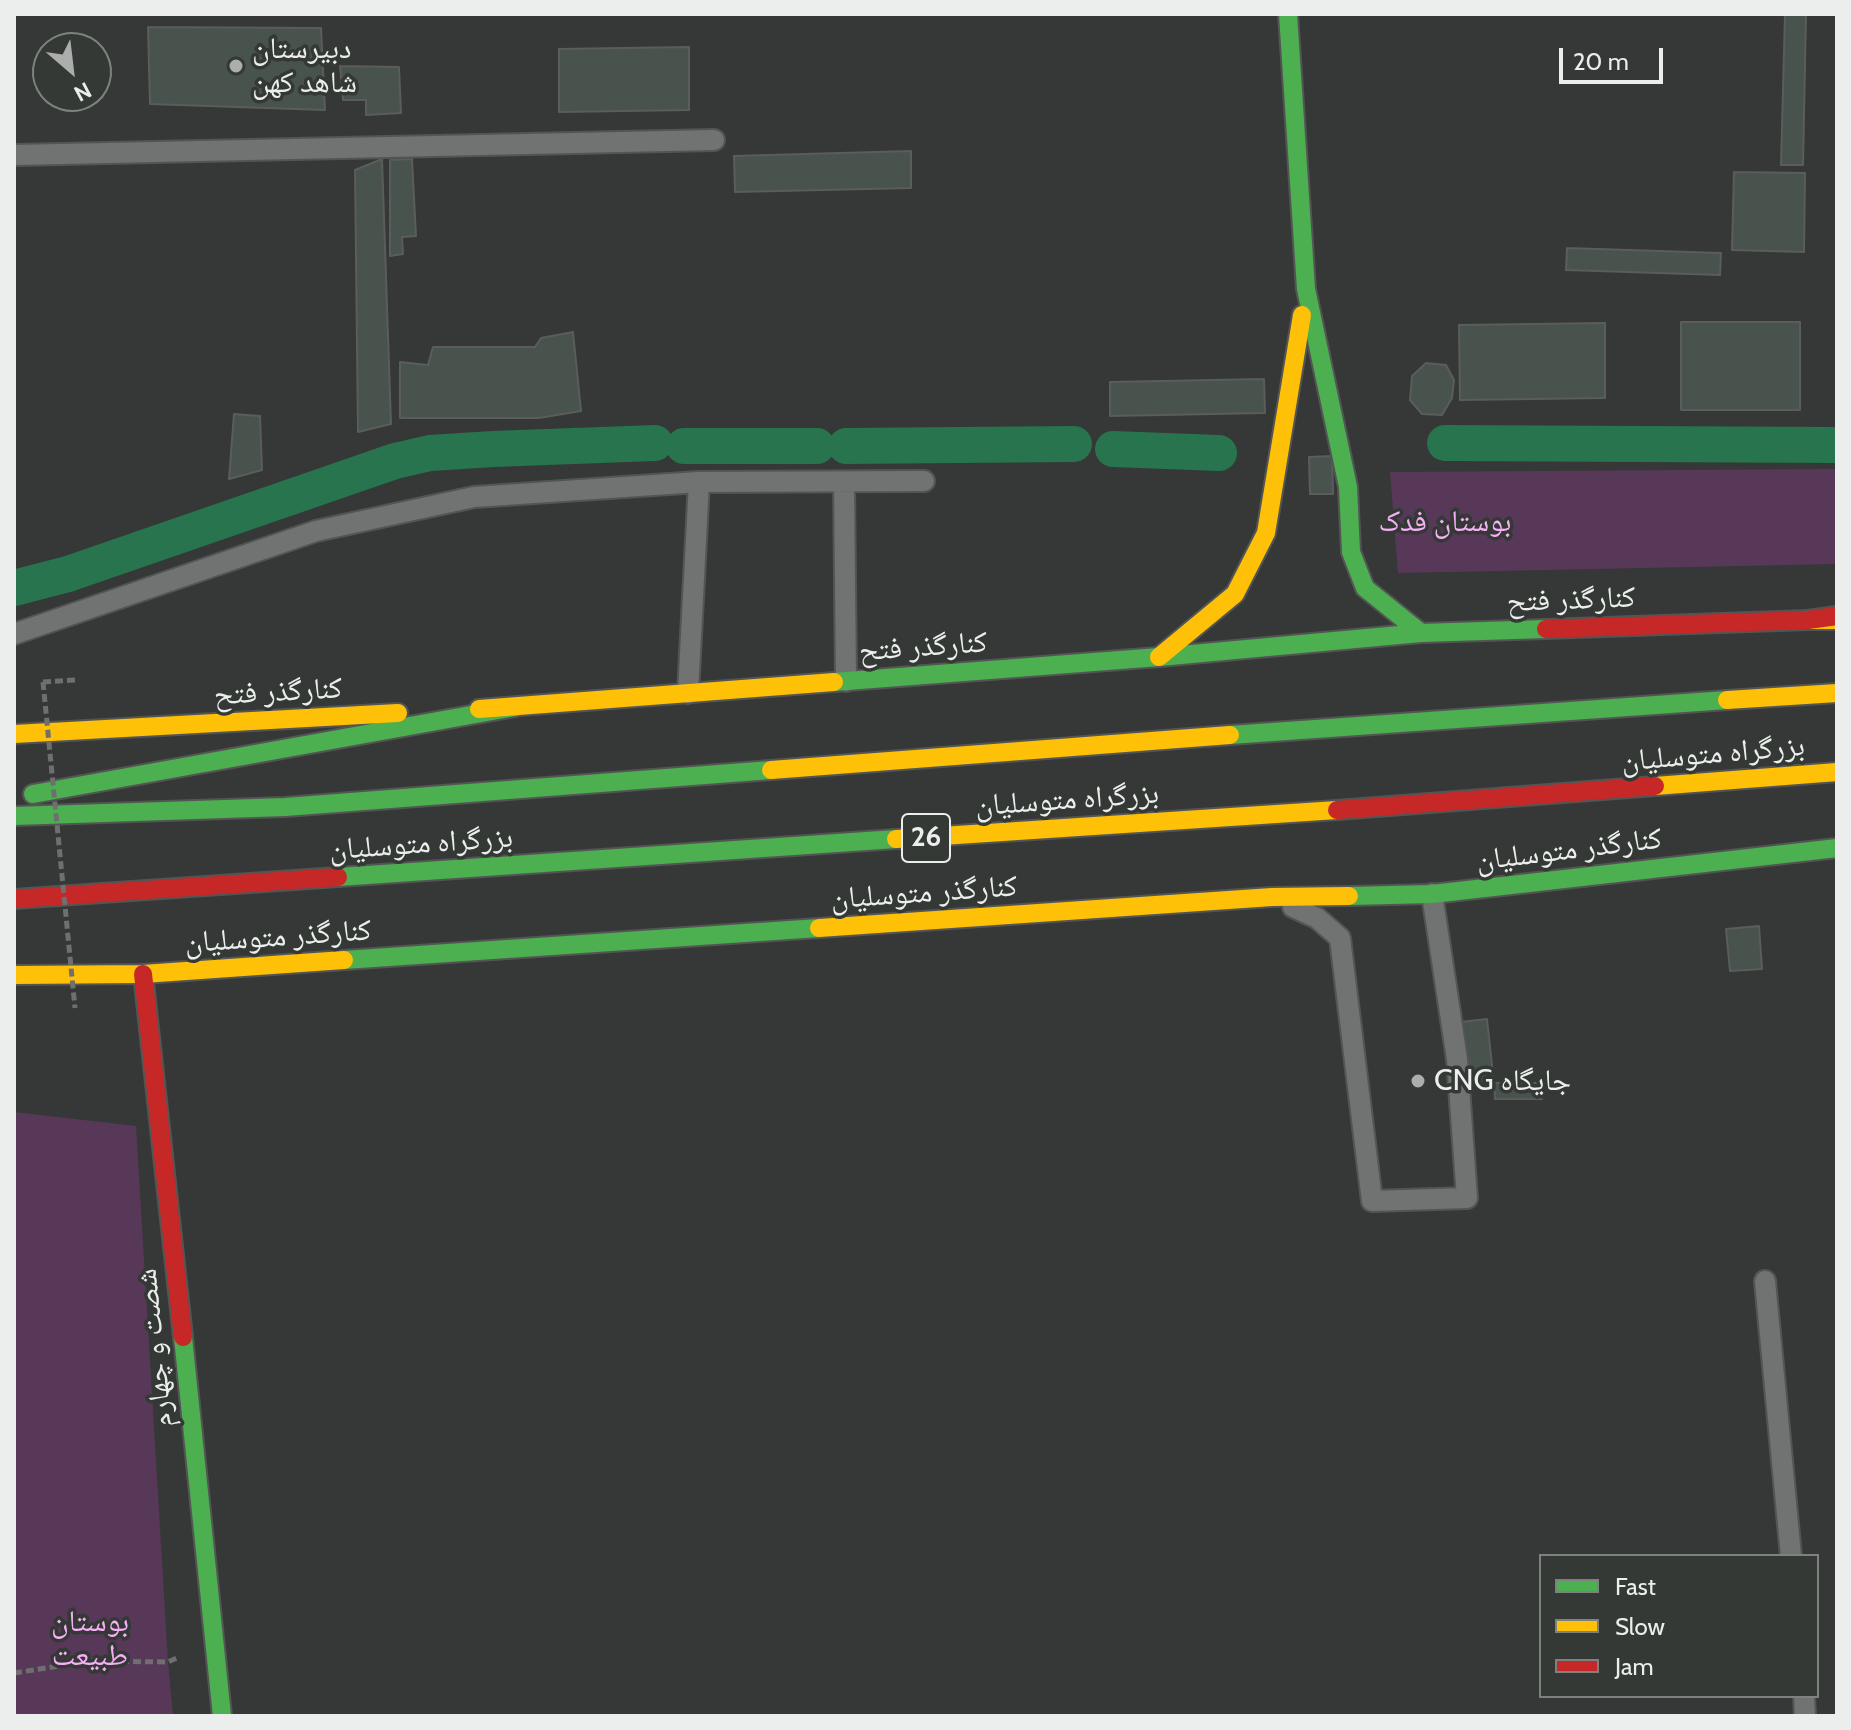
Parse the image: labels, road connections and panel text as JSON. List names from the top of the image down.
{
  "streets": {
    "main road": [
      "کنارگذر فتح",
      "بزرگراه متوسلیان",
      "26",
      "کنارگذر متوسلیان",
      "شصت و چهارم"
    ]
  },
  "crossings": [
    ["کنارگذر متوسلیان", "شصت و چهارم"]
  ],
  "parks": ["بوستان فدک", "بوستان طبیعت"],
  "places": ["دبیرستان شاهد کهن", "CNG جایگاه"],
  "legend": ["Fast", "Slow", "Jam"],
  "scale_bar": "20 m",
  "north": "bottom right"
}
